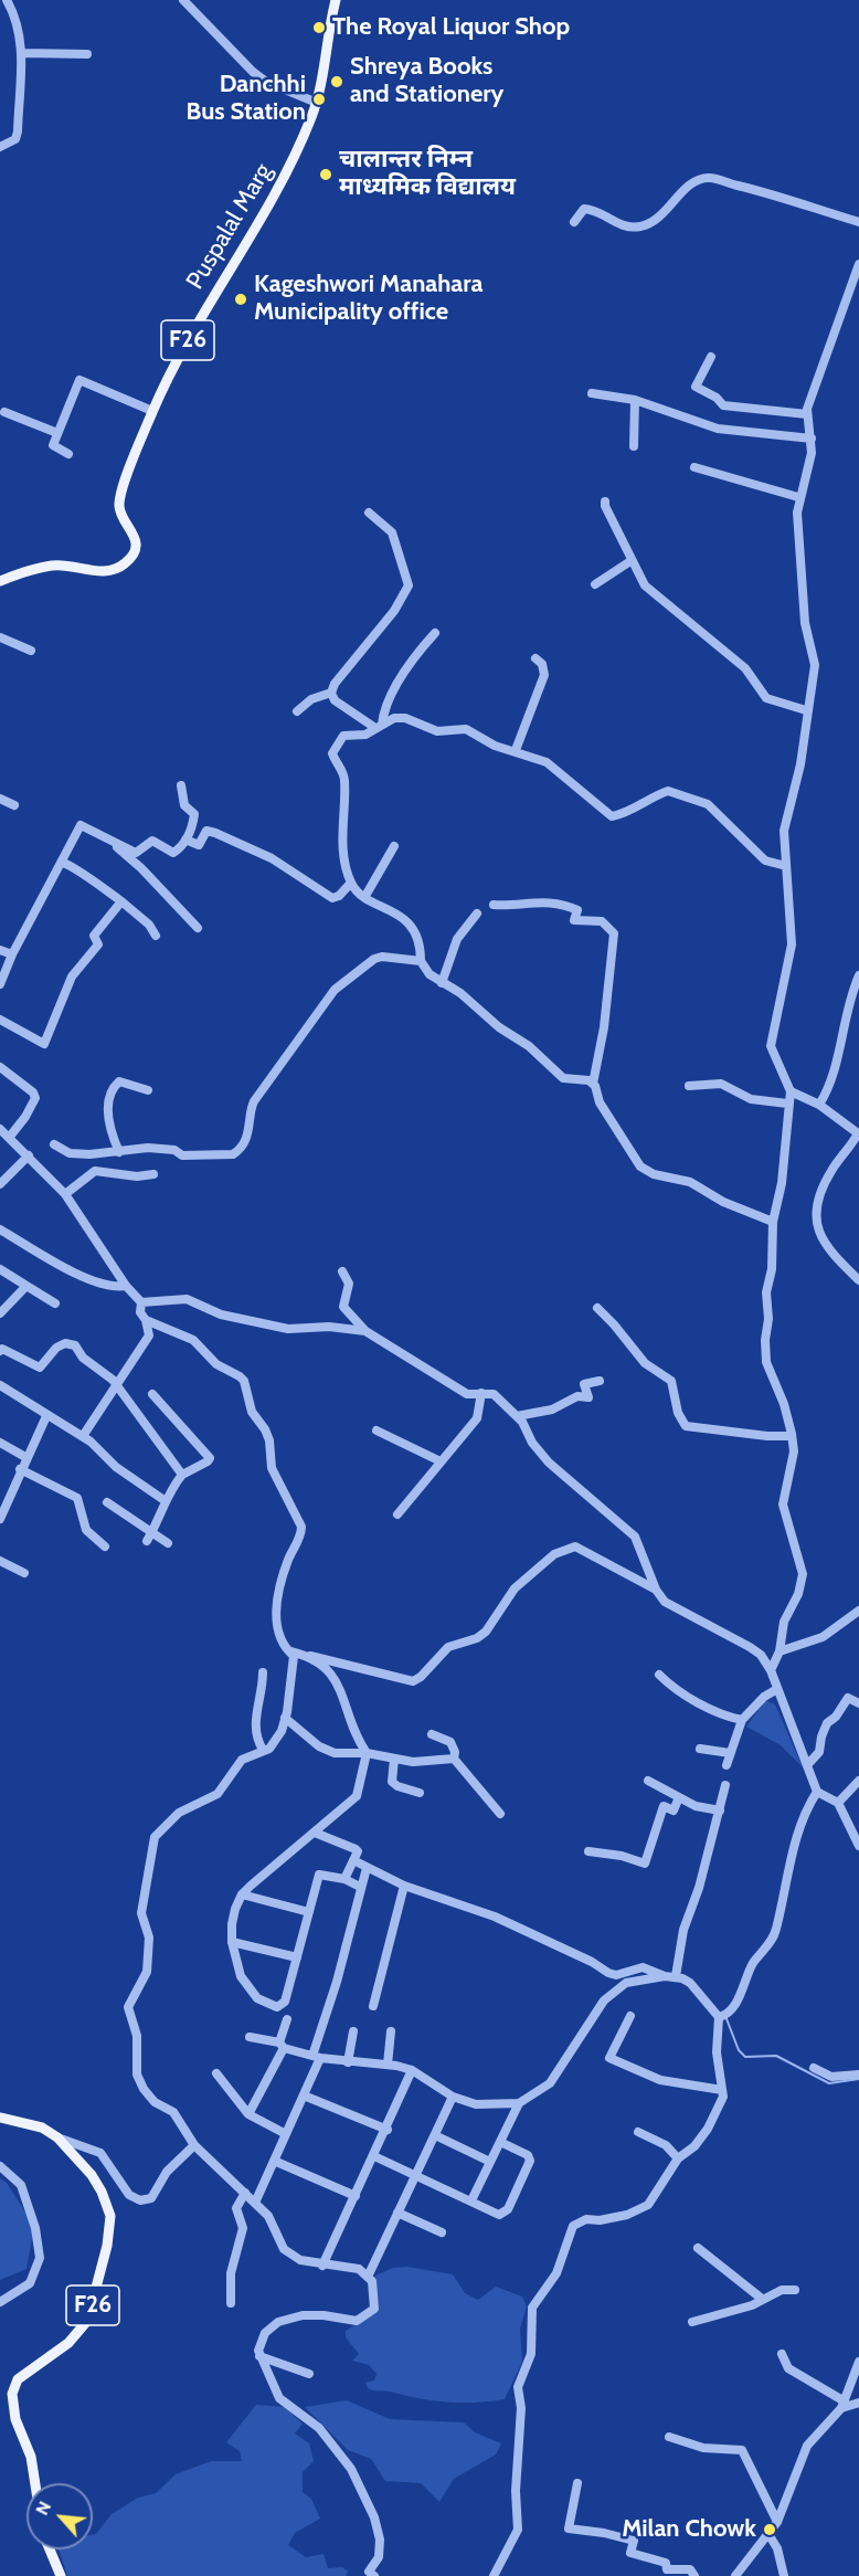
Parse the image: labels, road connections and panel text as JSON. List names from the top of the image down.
{
  "streets": {
    "main road": ["Puspalal Marg", "F26"]
  },
  "places": [
    "The Royal Liquor Shop",
    "Shreya Books and Stationery",
    "Danchhi Bus Station",
    "चालान्तर निम्न माध्यमिक विद्यालय",
    "Kageshwori Manahara Municipality office",
    "Milan Chowk"
  ],
  "north": "top left"
}
